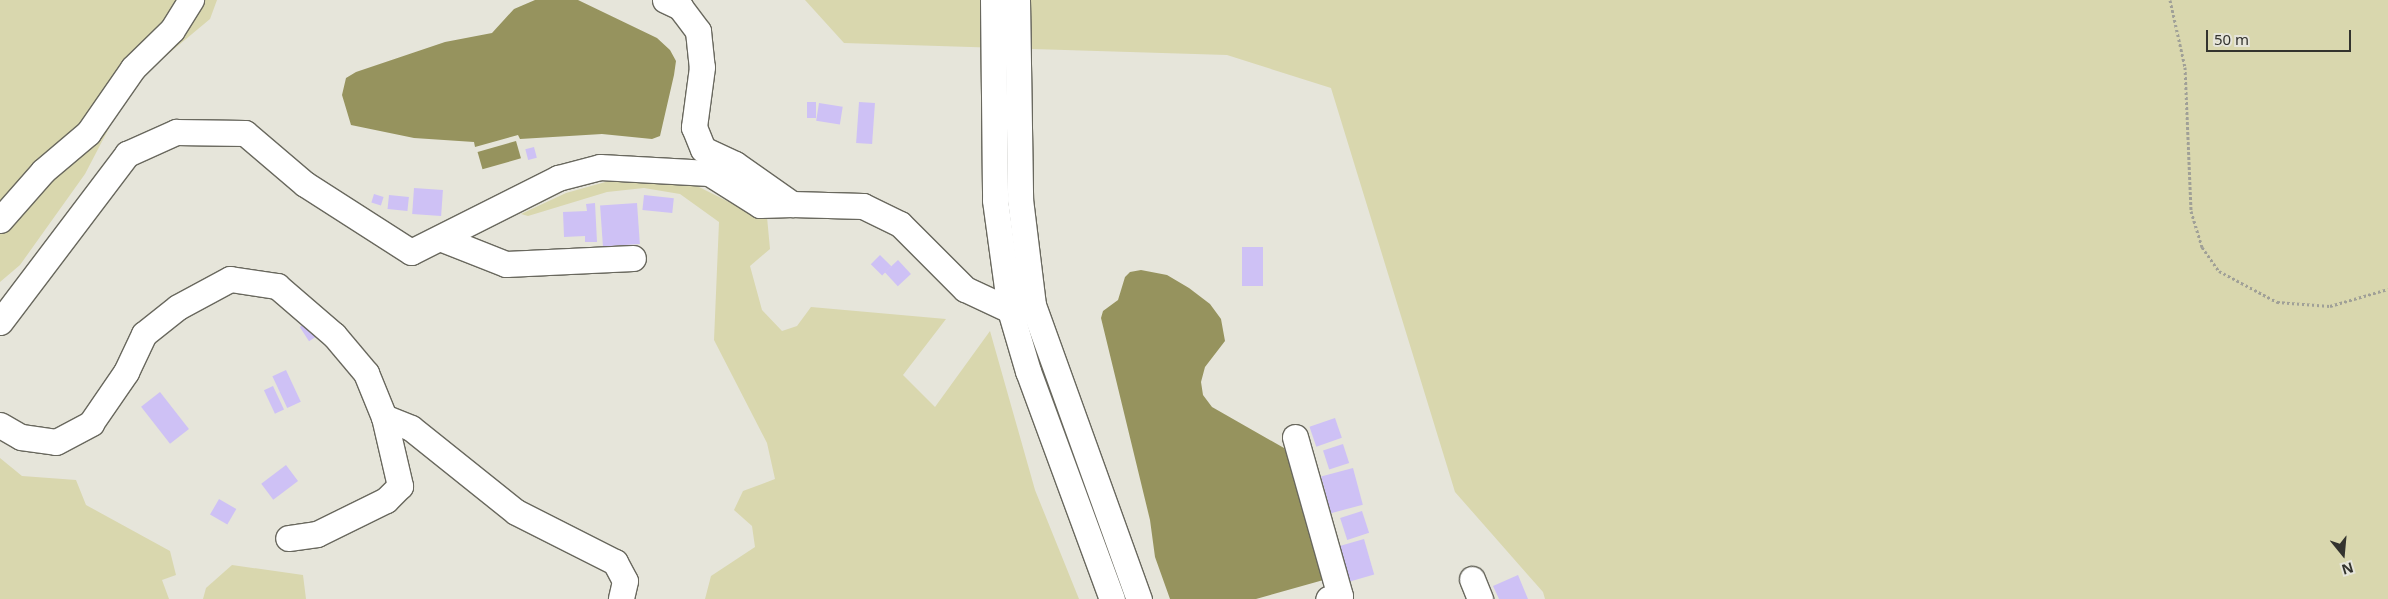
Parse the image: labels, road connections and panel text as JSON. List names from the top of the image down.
{
  "scale_bar": "50 m",
  "north": "bottom"
}
